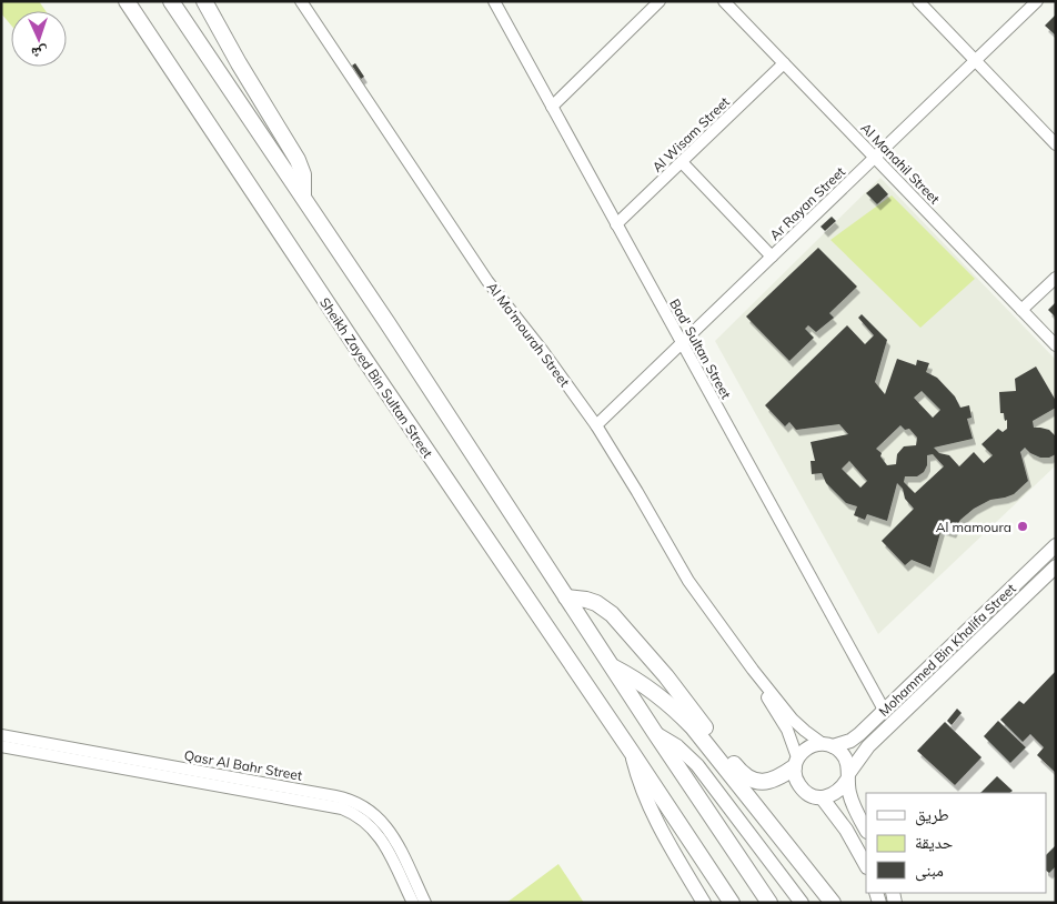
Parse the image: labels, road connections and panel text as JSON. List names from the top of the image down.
{
  "streets": {
    "highway": ["Sheikh Zayed Bin Sultan Street"],
    "main road": ["Mohammed Bin Khalifa Street"],
    "street": [
      "Al Wisam Street",
      "Al Manahil Street",
      "Ar Rayan Street",
      "Al Ma'mourah Street",
      "Bad' Sultan Street",
      "Qasr Al Bahr Street"
    ]
  },
  "crossings": [
    ["Al Wisam Street", "Al Manahil Street"],
    ["Al Wisam Street", "Bad' Sultan Street"],
    ["Al Manahil Street", "Ar Rayan Street"],
    ["Ar Rayan Street", "Al Ma'mourah Street"],
    ["Ar Rayan Street", "Bad' Sultan Street"],
    ["Al Ma'mourah Street", "Mohammed Bin Khalifa Street"],
    ["Bad' Sultan Street", "Mohammed Bin Khalifa Street"]
  ],
  "places": ["Al mamoura"],
  "legend": ["طريق", "حديقة", "مبنى"],
  "north": "bottom"
}
